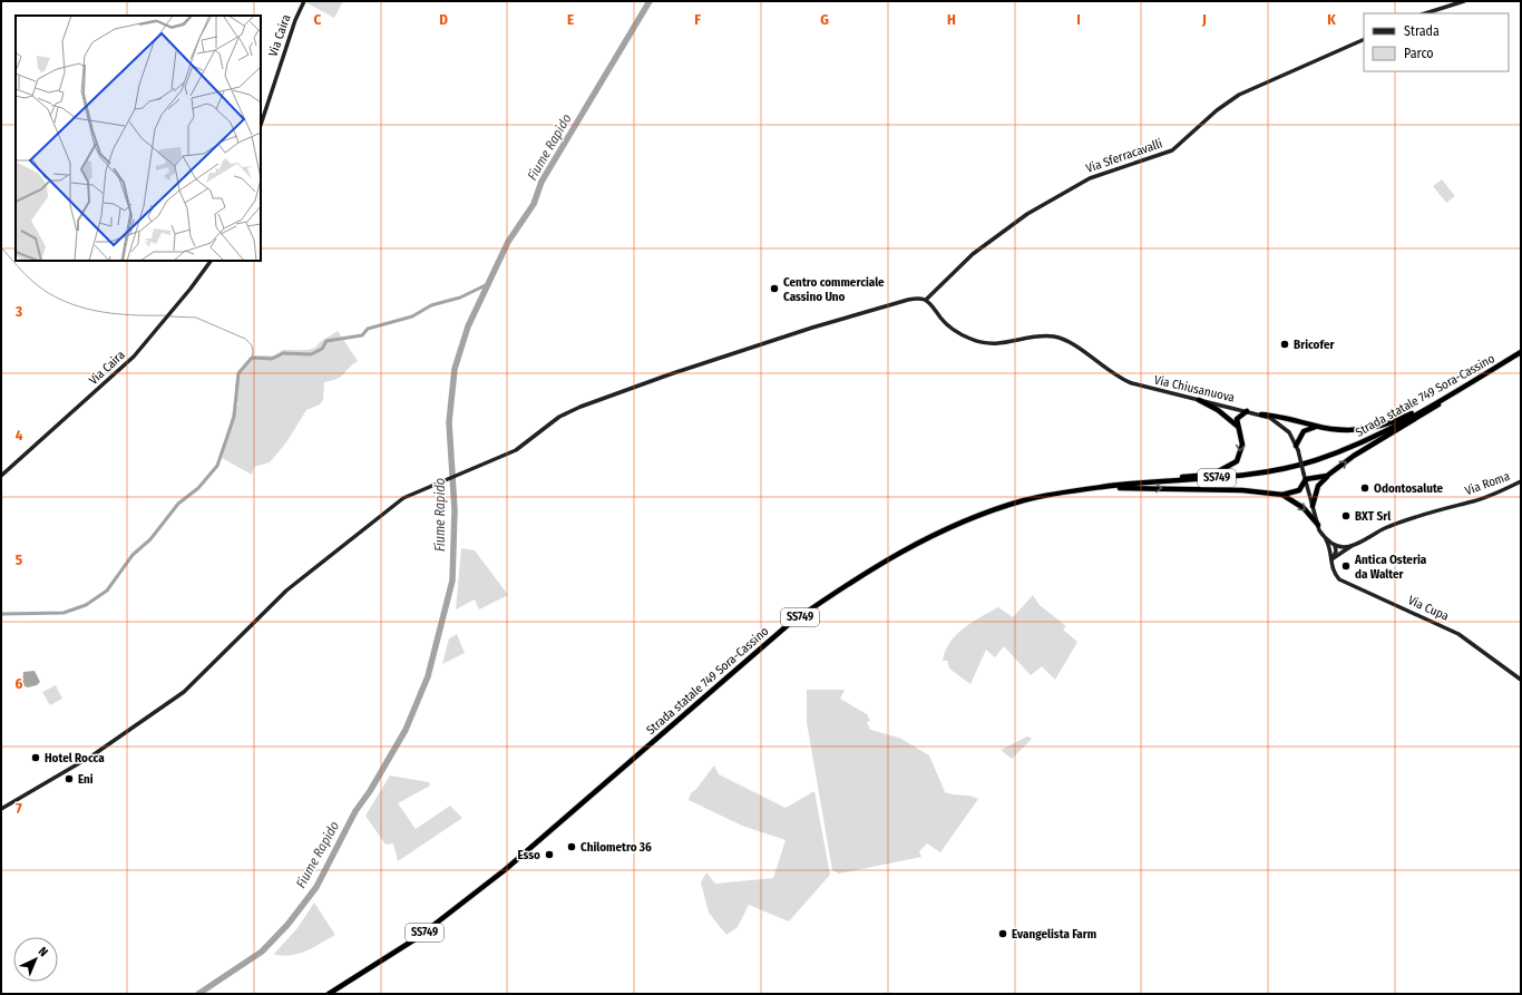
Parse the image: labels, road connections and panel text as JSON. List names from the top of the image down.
{
  "streets": {
    "highway": ["Strada statale 749 Sora-Cassino", "SS749"],
    "main road": [
      "Via Caira",
      "Via Sferracavalli",
      "Via Chiusanuova",
      "Via Roma",
      "Via Cupa"
    ]
  },
  "crossings": [
    ["Via Sferracavalli", "Via Chiusanuova"],
    ["Via Chiusanuova", "Via Cupa"]
  ],
  "water": ["Fiume Rapido"],
  "places": [
    "Centro commerciale Cassino Uno",
    "Bricofer",
    "Odontosalute",
    "BXT Srl",
    "Antica Osteria da Walter",
    "Hotel Rocca",
    "Eni",
    "Chilometro 36",
    "Esso",
    "Evangelista Farm"
  ],
  "legend": ["Strada", "Parco"],
  "north": "top right",
  "grid": {
    "columns": [
      "C",
      "D",
      "E",
      "F",
      "G",
      "H",
      "I",
      "J",
      "K"
    ],
    "rows": [
      "3",
      "4",
      "5",
      "6",
      "7"
    ]
  }
}
